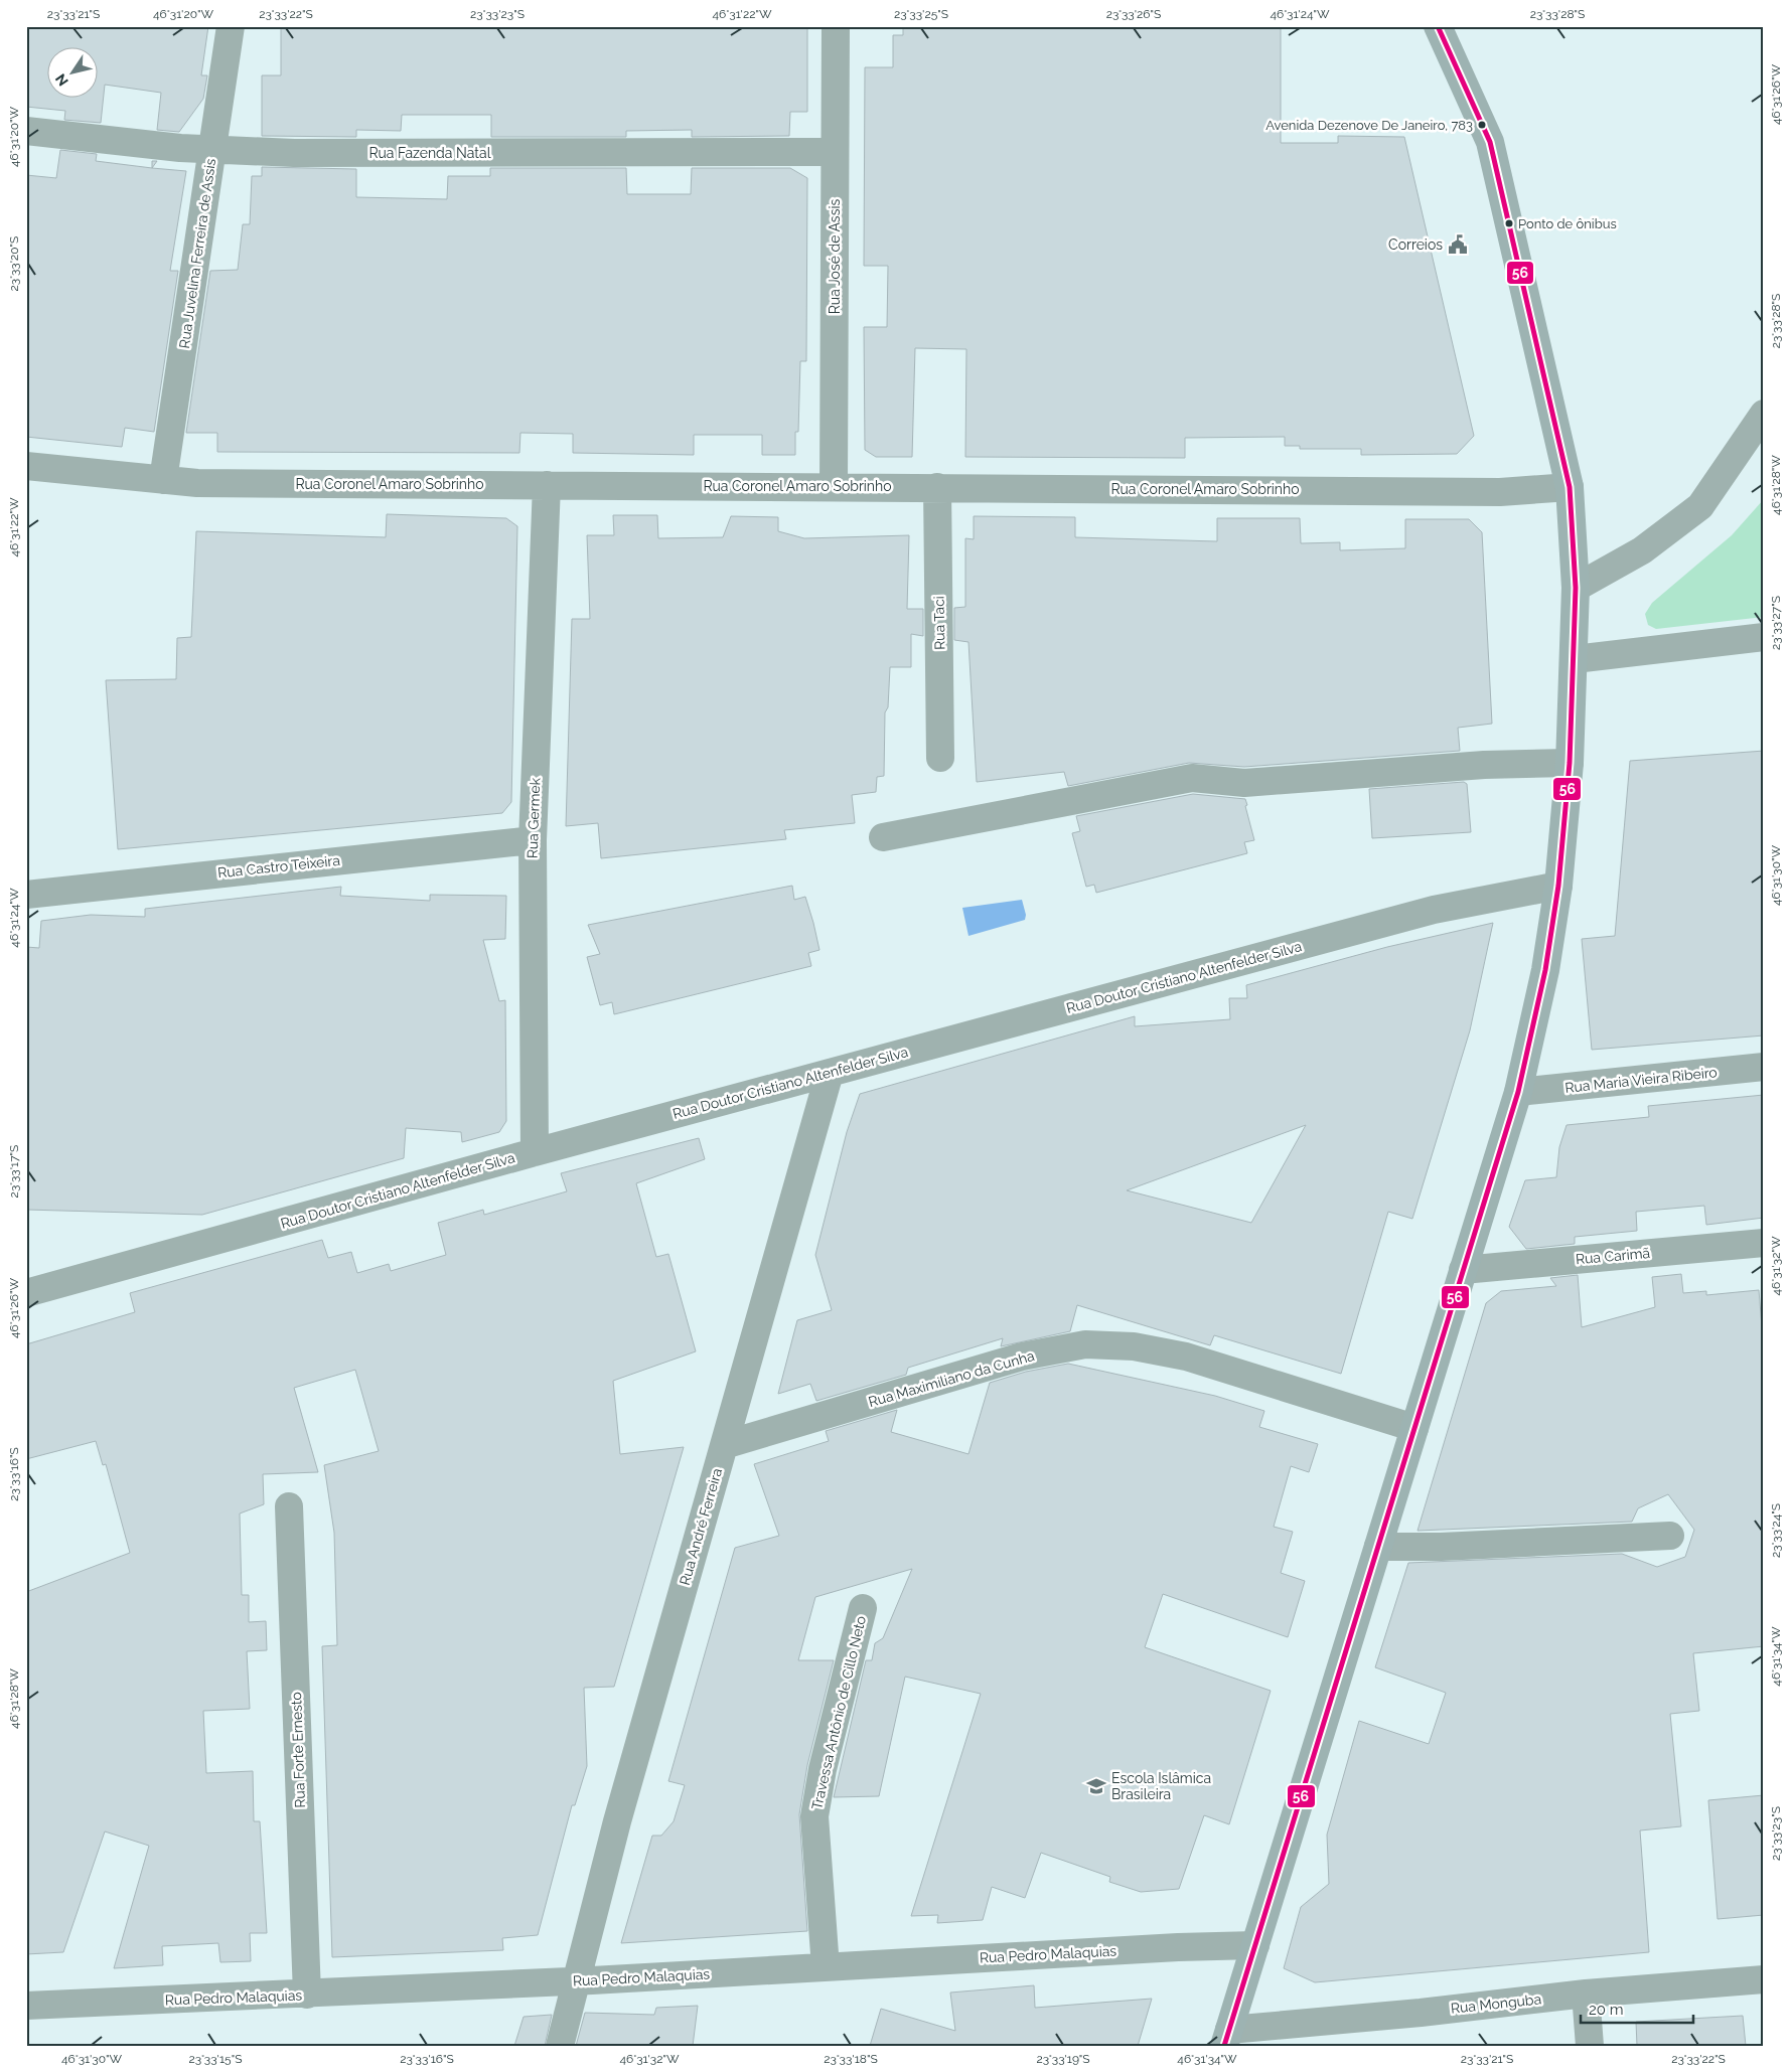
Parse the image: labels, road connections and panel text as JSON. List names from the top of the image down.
{
  "streets": {
    "street": [
      "Rua Fazenda Natal",
      "Rua Juvelina Ferreira de Assis",
      "Rua José de Assis",
      "Rua Coronel Amaro Sobrinho",
      "Rua Taci",
      "Rua Germek",
      "Rua Castro Teixeira",
      "Rua Doutor Cristiano Altenfelder Silva",
      "Rua Maria Vieira Ribeiro",
      "Rua Carimã",
      "Rua Maximiliano da Cunha",
      "Rua André Ferreira",
      "Travessa Antônio de Cillo Neto",
      "Rua Forte Ernesto",
      "Rua Pedro Malaquias",
      "Rua Monguba"
    ]
  },
  "crossings": [
    ["Rua Fazenda Natal", "Rua Juvelina Ferreira de Assis"],
    ["Rua Fazenda Natal", "Rua José de Assis"],
    ["Rua Juvelina Ferreira de Assis", "Rua Coronel Amaro Sobrinho"],
    ["Rua José de Assis", "Rua Coronel Amaro Sobrinho"],
    ["Rua Coronel Amaro Sobrinho", "Rua Taci"],
    ["Rua Coronel Amaro Sobrinho", "Rua Germek"],
    ["Rua Germek", "Rua Castro Teixeira"],
    ["Rua Germek", "Rua Doutor Cristiano Altenfelder Silva"],
    ["Rua Doutor Cristiano Altenfelder Silva", "Rua André Ferreira"],
    ["Rua Maximiliano da Cunha", "Rua André Ferreira"],
    ["Rua André Ferreira", "Rua Pedro Malaquias"],
    ["Travessa Antônio de Cillo Neto", "Rua Pedro Malaquias"],
    ["Rua Forte Ernesto", "Rua Pedro Malaquias"]
  ],
  "places": {
    "other": ["Avenida Dezenove De Janeiro, 783", "Ponto de ônibus"],
    "public building": ["Correios"],
    "school or university": ["Escola Islâmica Brasileira"]
  },
  "lines": ["transit line 56"],
  "scale_bar": "20 m",
  "north": "bottom left",
  "coordinates": [
    "23°33'21\"S",
    "46°31'20\"W",
    "23°33'22\"S",
    "23°33'23\"S",
    "46°31'22\"W",
    "23°33'25\"S",
    "23°33'26\"S",
    "46°31'24\"W",
    "23°33'28\"S",
    "46°31'26\"W",
    "23°33'20\"S",
    "46°31'28\"W",
    "23°33'27\"S",
    "46°31'30\"W",
    "23°33'17\"S",
    "46°31'32\"W",
    "23°33'16\"S",
    "23°33'24\"S",
    "46°31'34\"W",
    "23°33'15\"S",
    "23°33'18\"S",
    "23°33'19\"S"
  ]
}
